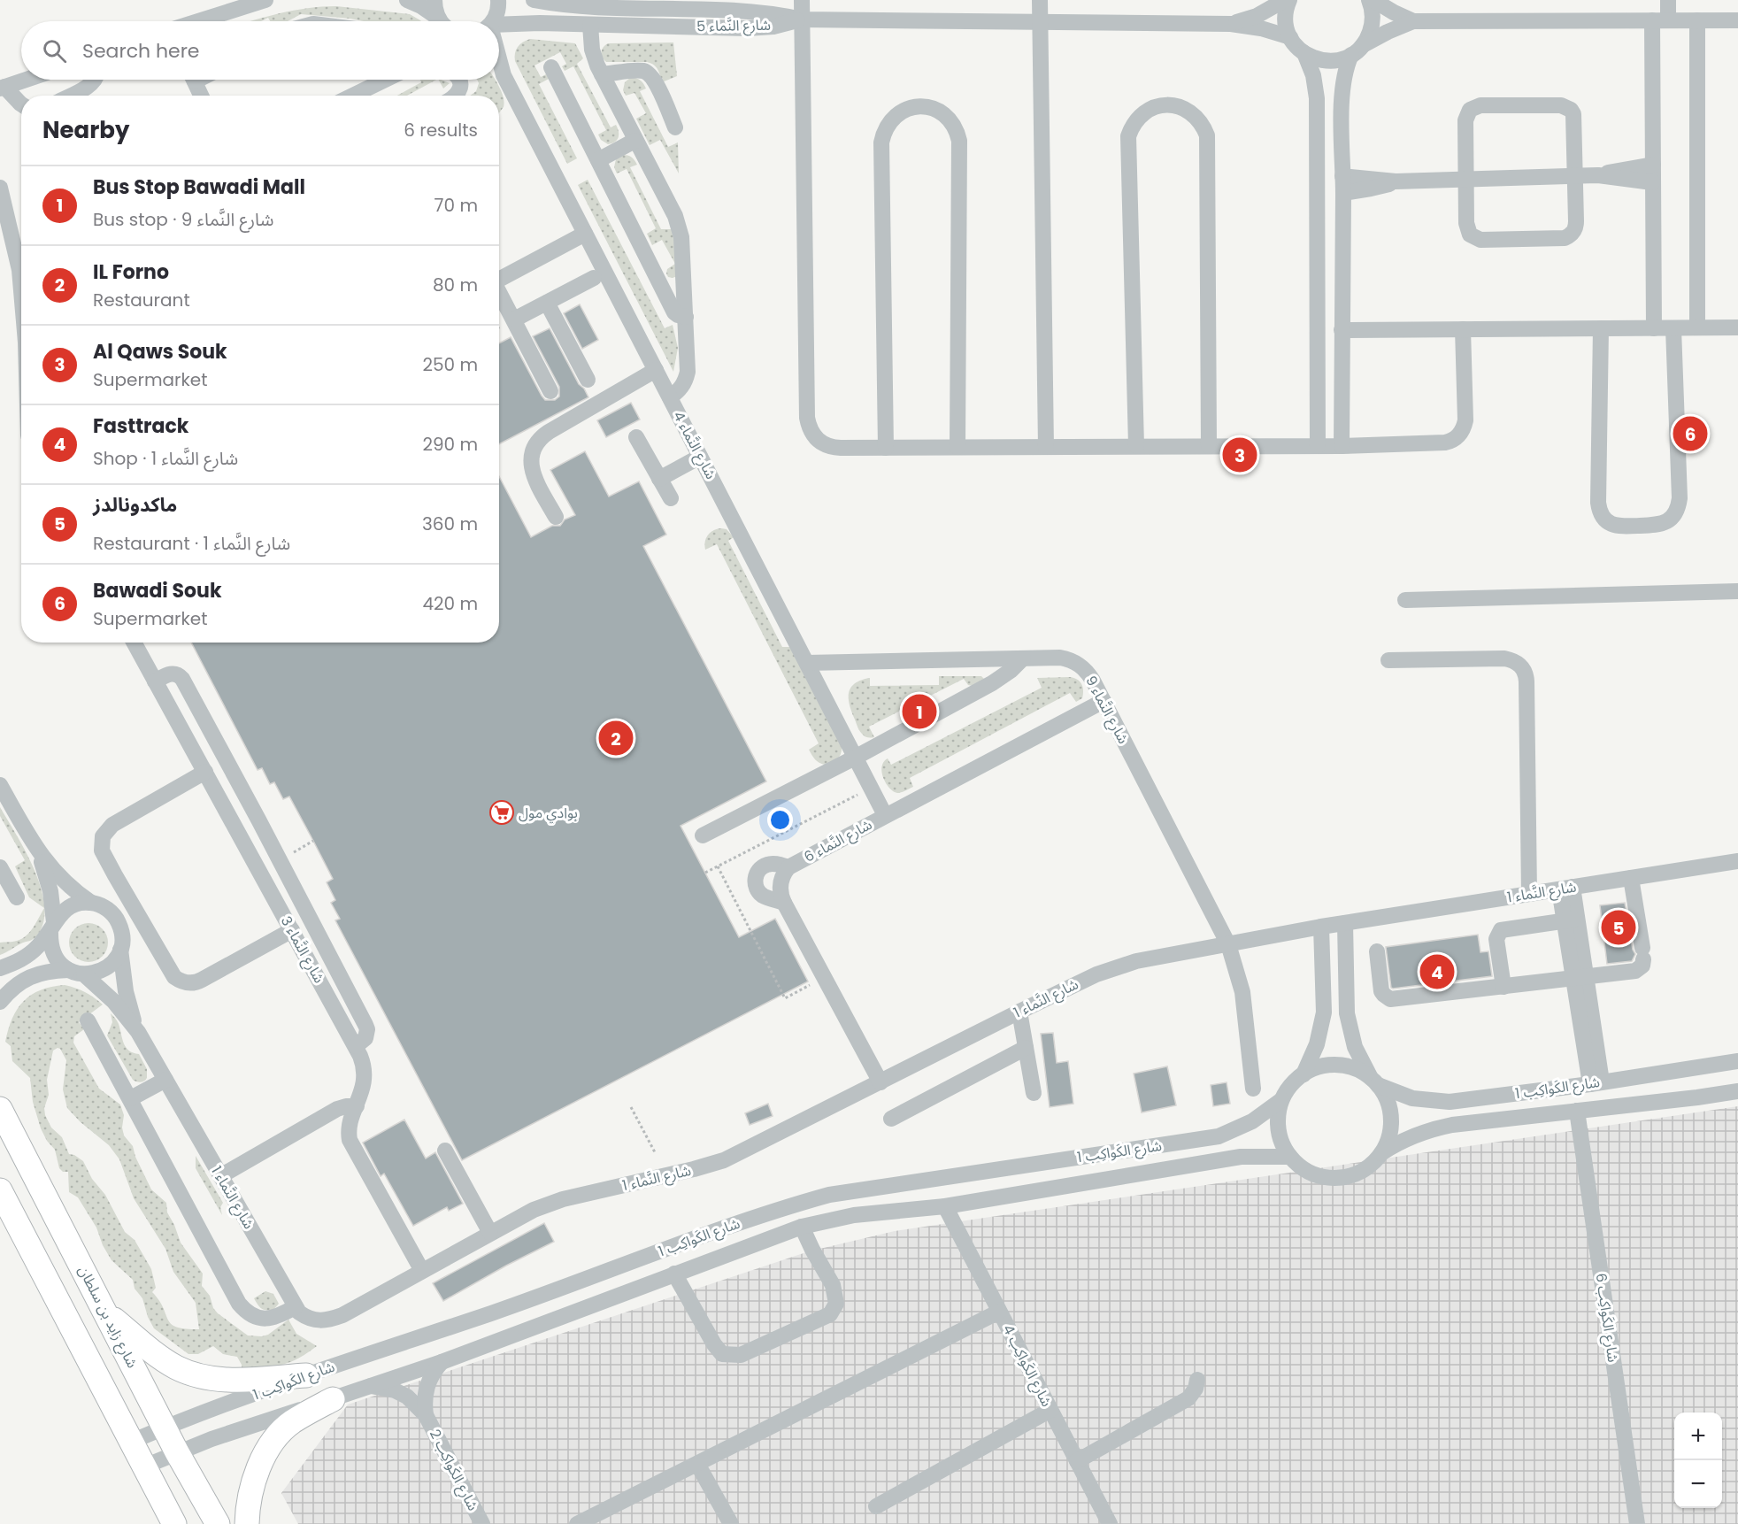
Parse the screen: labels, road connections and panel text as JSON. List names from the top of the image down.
{
  "streets": {
    "highway": ["شارع زايد بن سلطان"],
    "street": [
      "شارع النَّماء 5",
      "شارع النَّماء 4",
      "شارع النَّماء 9",
      "شارع النَّماء 6",
      "شارع النَّماء 1",
      "شارع النَّماء 3",
      "شارع الكَواكِب 1",
      "شارع الكَواكِب 6",
      "شارع الكَواكِب 4",
      "شارع الكَواكِب 2"
    ]
  },
  "crossings": [
    ["شارع النَّماء 4", "شارع النَّماء 9"],
    ["شارع النَّماء 4", "شارع النَّماء 6"],
    ["شارع النَّماء 9", "شارع النَّماء 6"],
    ["شارع النَّماء 9", "شارع النَّماء 1"],
    ["شارع النَّماء 6", "شارع النَّماء 1"],
    ["شارع الكَواكِب 1", "شارع زايد بن سلطان"],
    ["شارع الكَواكِب 1", "شارع الكَواكِب 6"],
    ["شارع الكَواكِب 1", "شارع الكَواكِب 4"],
    ["شارع الكَواكِب 1", "شارع الكَواكِب 2"]
  ],
  "places": {
    "supermarket": ["بوادي مول"]
  },
  "page": {
    "search": "Search here",
    "heading": ["Nearby", "6 results"],
    "list": [
      {
        "mark": "1",
        "name": "Bus Stop Bawadi Mall",
        "note": "Bus stop · شارع النَّماء 9",
        "value": "70 m"
      },
      {
        "mark": "2",
        "name": "IL Forno",
        "note": "Restaurant",
        "value": "80 m"
      },
      {
        "mark": "3",
        "name": "Al Qaws Souk",
        "note": "Supermarket",
        "value": "250 m"
      },
      {
        "mark": "4",
        "name": "Fasttrack",
        "note": "Shop · شارع النَّماء 1",
        "value": "290 m"
      },
      {
        "mark": "5",
        "name": "ماكدونالدز",
        "note": "Restaurant · شارع النَّماء 1",
        "value": "360 m"
      },
      {
        "mark": "6",
        "name": "Bawadi Souk",
        "note": "Supermarket",
        "value": "420 m"
      }
    ],
    "pins": [
      "6",
      "3",
      "1",
      "2",
      "5",
      "4"
    ],
    "map_buttons": ["+", "−"]
  }
}
